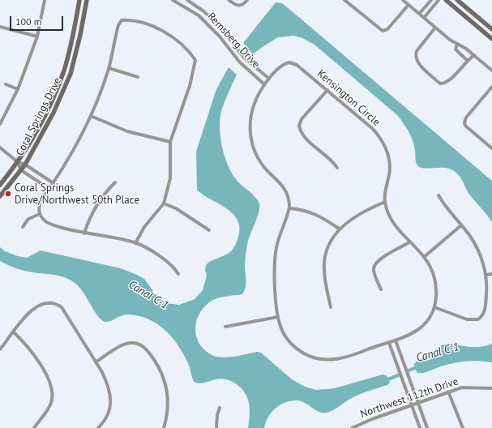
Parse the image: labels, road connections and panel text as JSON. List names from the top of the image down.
{
  "streets": {
    "main road": ["Coral Springs Drive"],
    "street": ["Remsberg Drive", "Kensington Circle", "Northwest 112th Drive"]
  },
  "crossings": [
    ["Remsberg Drive", "Kensington Circle"]
  ],
  "water": ["Canal C-1"],
  "places": ["Coral Springs Drive/Northwest 50th Place"],
  "scale_bar": "100 m"
}
